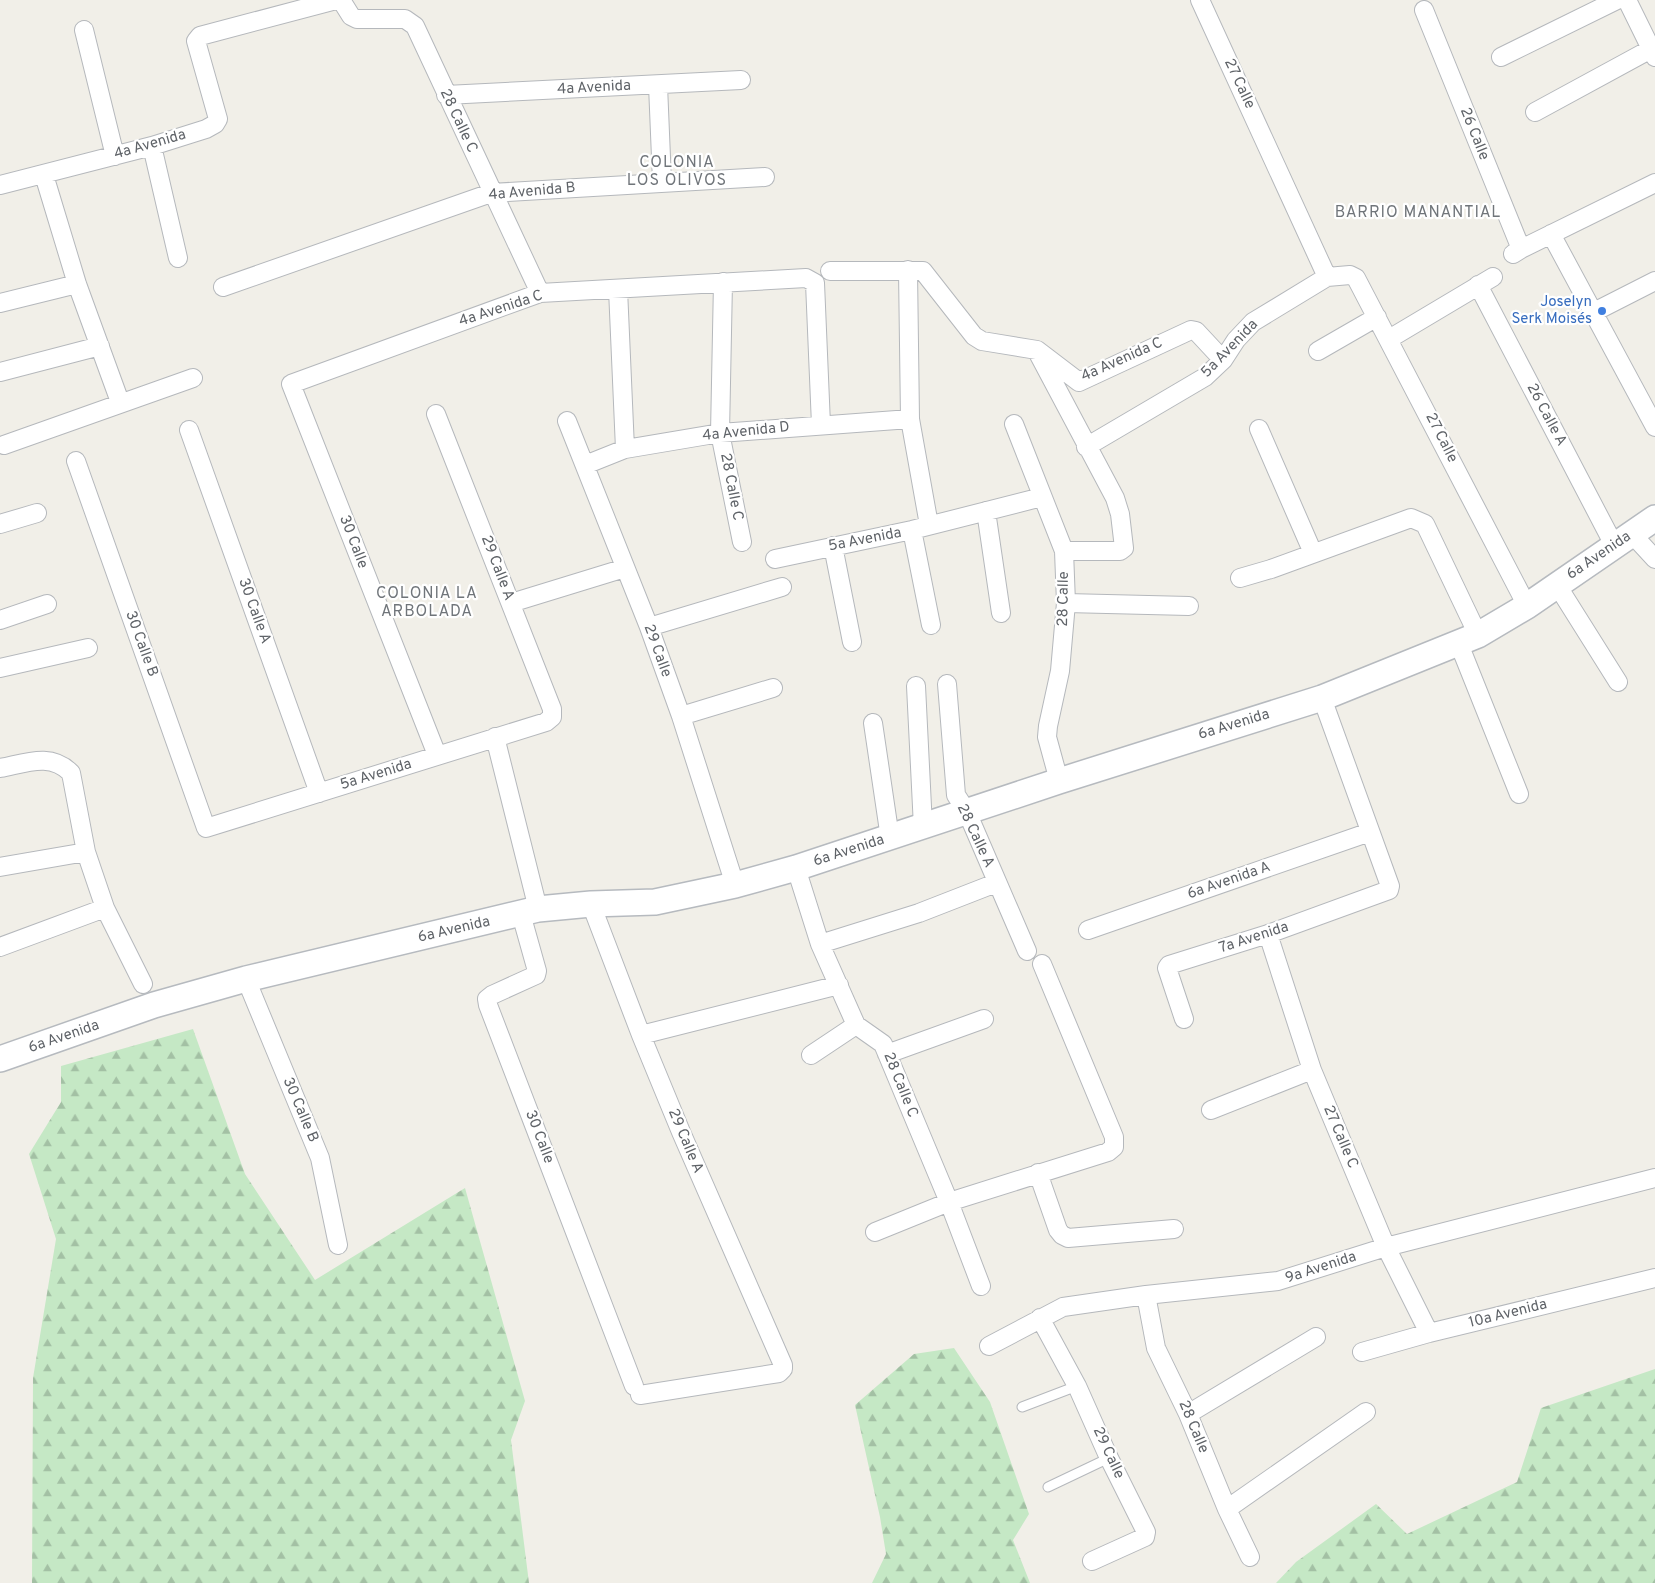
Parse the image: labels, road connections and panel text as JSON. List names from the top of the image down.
{
  "streets": {
    "street": [
      "27 Calle",
      "4a Avenida",
      "28 Calle C",
      "26 Calle",
      "4a Avenida B",
      "4a Avenida C",
      "5a Avenida",
      "26 Calle A",
      "4a Avenida D",
      "30 Calle",
      "6a Avenida",
      "29 Calle A",
      "28 Calle",
      "30 Calle A",
      "30 Calle B",
      "29 Calle",
      "28 Calle A",
      "6a Avenida A",
      "7a Avenida",
      "27 Calle C",
      "9a Avenida",
      "10a Avenida"
    ]
  },
  "crossings": [
    ["27 Calle", "5a Avenida"],
    ["27 Calle", "26 Calle A"],
    ["27 Calle", "6a Avenida"],
    ["4a Avenida", "28 Calle C"],
    ["28 Calle C", "4a Avenida B"],
    ["28 Calle C", "4a Avenida C"],
    ["28 Calle C", "4a Avenida D"],
    ["4a Avenida C", "5a Avenida"],
    ["4a Avenida C", "4a Avenida D"],
    ["4a Avenida C", "30 Calle"],
    ["5a Avenida", "30 Calle"],
    ["5a Avenida", "29 Calle A"],
    ["5a Avenida", "28 Calle"],
    ["5a Avenida", "30 Calle A"],
    ["5a Avenida", "30 Calle B"],
    ["26 Calle A", "6a Avenida"],
    ["4a Avenida D", "29 Calle"],
    ["30 Calle", "6a Avenida"],
    ["30 Calle", "29 Calle A"],
    ["6a Avenida", "29 Calle A"],
    ["6a Avenida", "28 Calle"],
    ["6a Avenida", "30 Calle B"],
    ["6a Avenida", "29 Calle"],
    ["6a Avenida", "28 Calle A"],
    ["28 Calle", "9a Avenida"],
    ["29 Calle", "9a Avenida"],
    ["6a Avenida A", "7a Avenida"],
    ["7a Avenida", "27 Calle C"],
    ["27 Calle C", "9a Avenida"],
    ["27 Calle C", "10a Avenida"]
  ],
  "districts": ["COLONIA LOS OLIVOS", "BARRIO MANANTIAL", "COLONIA LA ARBOLADA"],
  "places": ["Joselyn Serk Moisés"]
}
